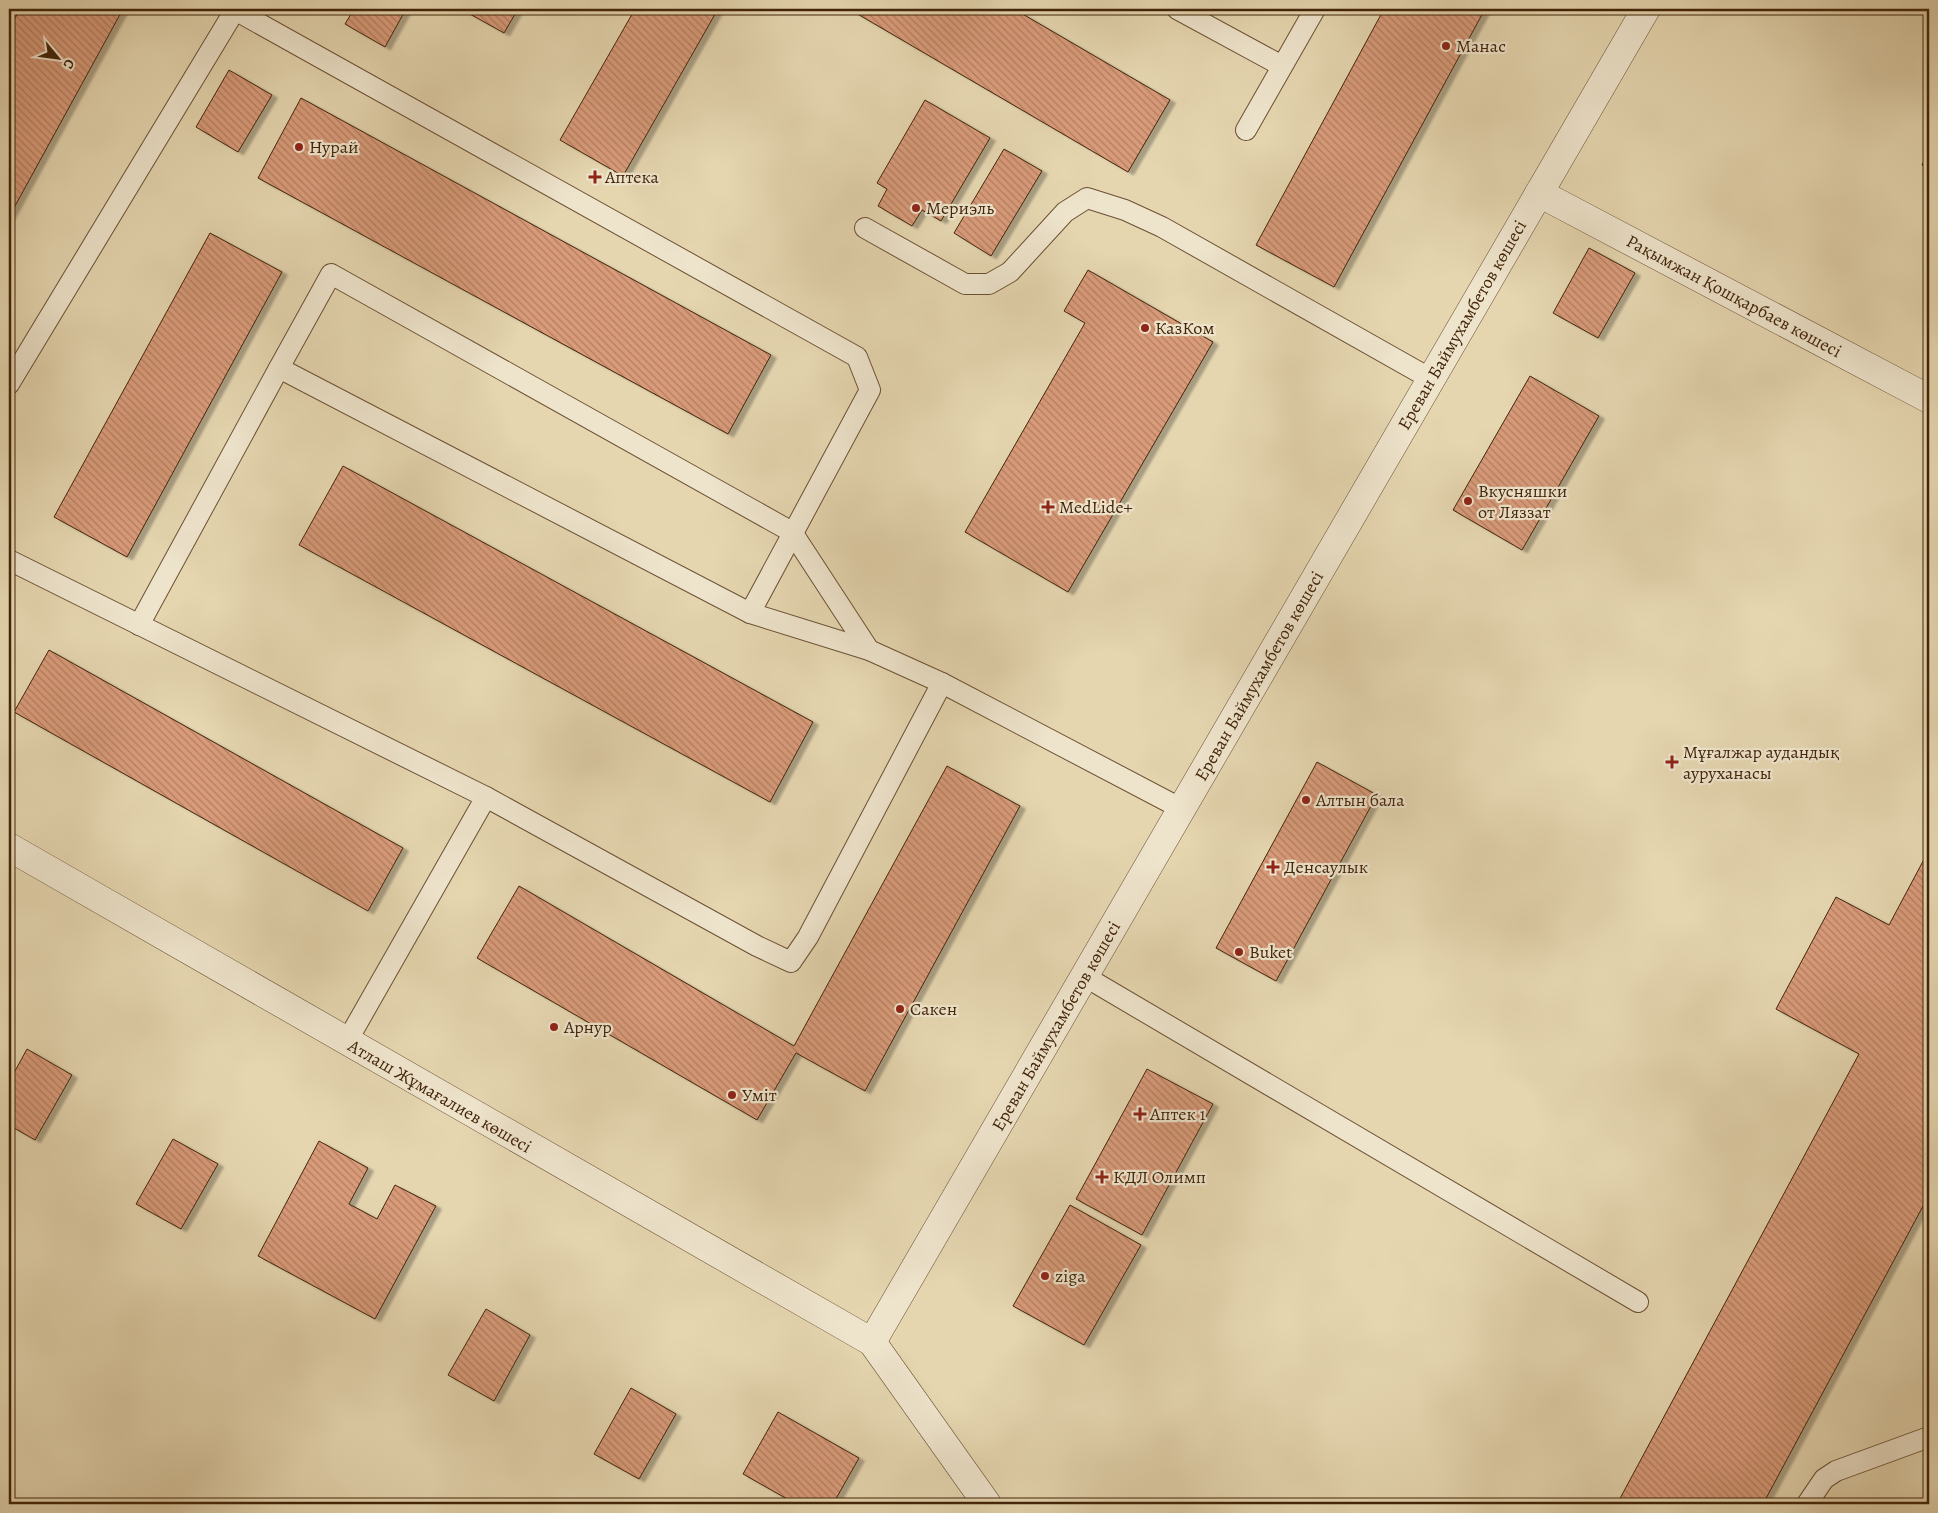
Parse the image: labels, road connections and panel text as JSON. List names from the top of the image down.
{
  "streets": {
    "street": ["Рақымжан Қошқарбаев көшесі", "Ереван Баймухамбетов көшесі", "Атлаш Жұмағалиев көшесі"]
  },
  "crossings": [
    ["Рақымжан Қошқарбаев көшесі", "Ереван Баймухамбетов көшесі"],
    ["Ереван Баймухамбетов көшесі", "Атлаш Жұмағалиев көшесі"]
  ],
  "places": {
    "other": [
      "Манас",
      "Нурай",
      "Мериэль",
      "КазКом",
      "Вкусняшки от Ляззат",
      "Алтын бала",
      "Buket",
      "Сакен",
      "Арнур",
      "Умiт",
      "ziga"
    ],
    "health": [
      "Аптека",
      "MedLide+",
      "Мұғалжар аудандық ауруханасы",
      "Денсаулык",
      "Аптек 1",
      "КДЛ Олимп"
    ]
  },
  "north": "bottom right"
}
